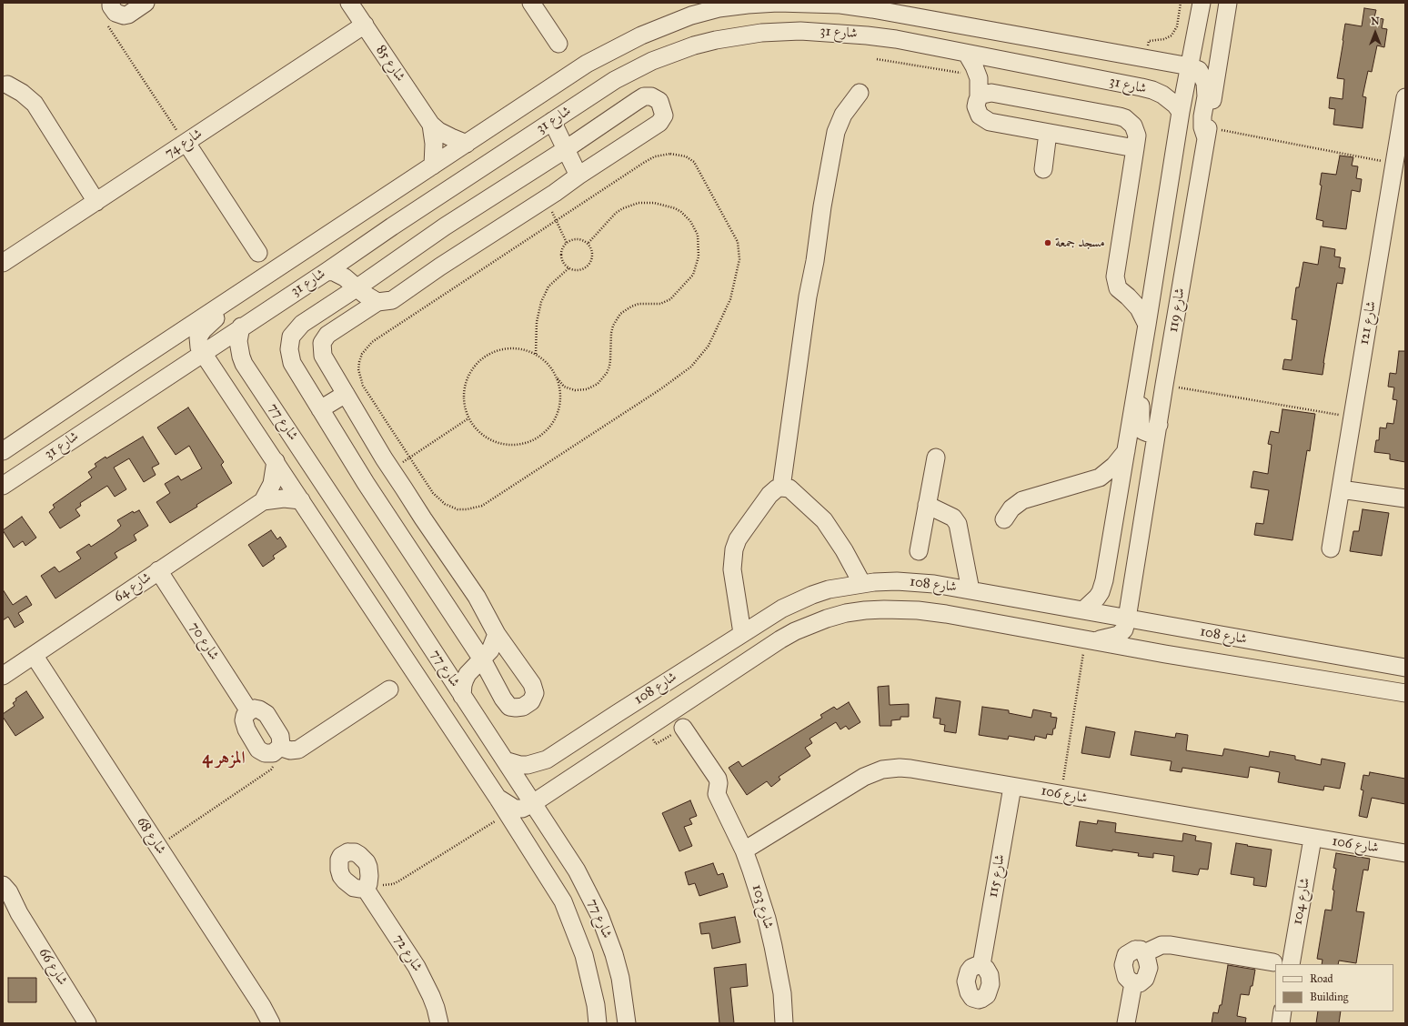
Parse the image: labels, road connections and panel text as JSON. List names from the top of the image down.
{
  "streets": {
    "street": [
      "شارع 31",
      "شارع 85",
      "شارع 74",
      "شارع 119",
      "شارع 121",
      "شارع 77",
      "شارع 108",
      "شارع 64",
      "شارع 70",
      "شارع 106",
      "شارع 68",
      "شارع 115",
      "شارع 104",
      "شارع 103",
      "شارع 72",
      "شارع 66"
    ]
  },
  "crossings": [
    ["شارع 31", "شارع 85"],
    ["شارع 31", "شارع 119"],
    ["شارع 31", "شارع 77"],
    ["شارع 85", "شارع 74"],
    ["شارع 119", "شارع 108"],
    ["شارع 77", "شارع 108"],
    ["شارع 77", "شارع 64"],
    ["شارع 64", "شارع 70"],
    ["شارع 64", "شارع 68"],
    ["شارع 106", "شارع 115"],
    ["شارع 106", "شارع 104"],
    ["شارع 106", "شارع 103"]
  ],
  "districts": ["المزهر 4"],
  "places": ["مسجد جمعة"],
  "legend": ["Road", "Building"],
  "north": "top"
}
